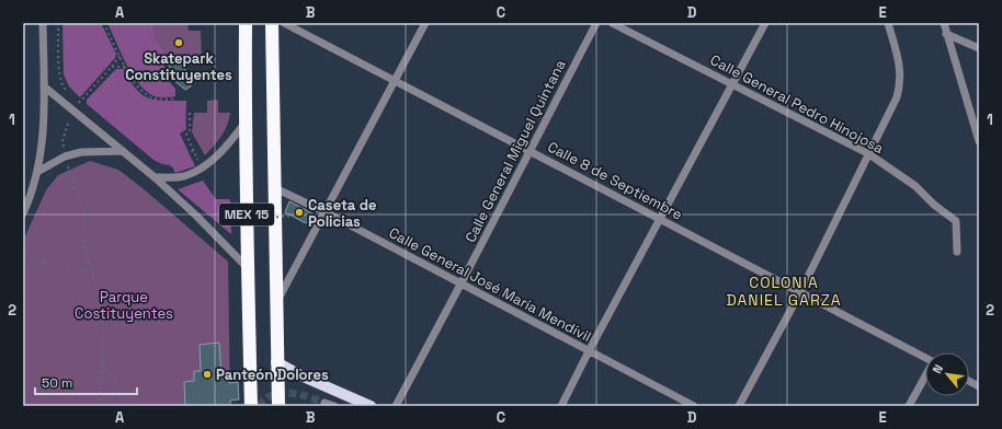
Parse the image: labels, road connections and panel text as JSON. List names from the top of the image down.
{
  "streets": {
    "highway": ["MEX 15"],
    "street": [
      "Calle General Pedro Hinojosa",
      "Calle General Miguel Quintana",
      "Calle 8 de Septiembre",
      "Calle General José María Mendívil"
    ]
  },
  "crossings": [
    ["Calle General Miguel Quintana", "Calle 8 de Septiembre"],
    ["Calle General Miguel Quintana", "Calle General José María Mendívil"],
    ["MEX 15", "Calle General José María Mendívil"]
  ],
  "districts": ["COLONIA DANIEL GARZA"],
  "parks": ["Parque Costituyentes"],
  "places": ["Skatepark Constituyentes", "Caseta de Policias", "Panteón Dolores"],
  "scale_bar": "50 m",
  "north": "top left",
  "grid": {
    "columns": [
      "A",
      "B",
      "C",
      "D",
      "E"
    ],
    "rows": ["1", "2"]
  }
}
